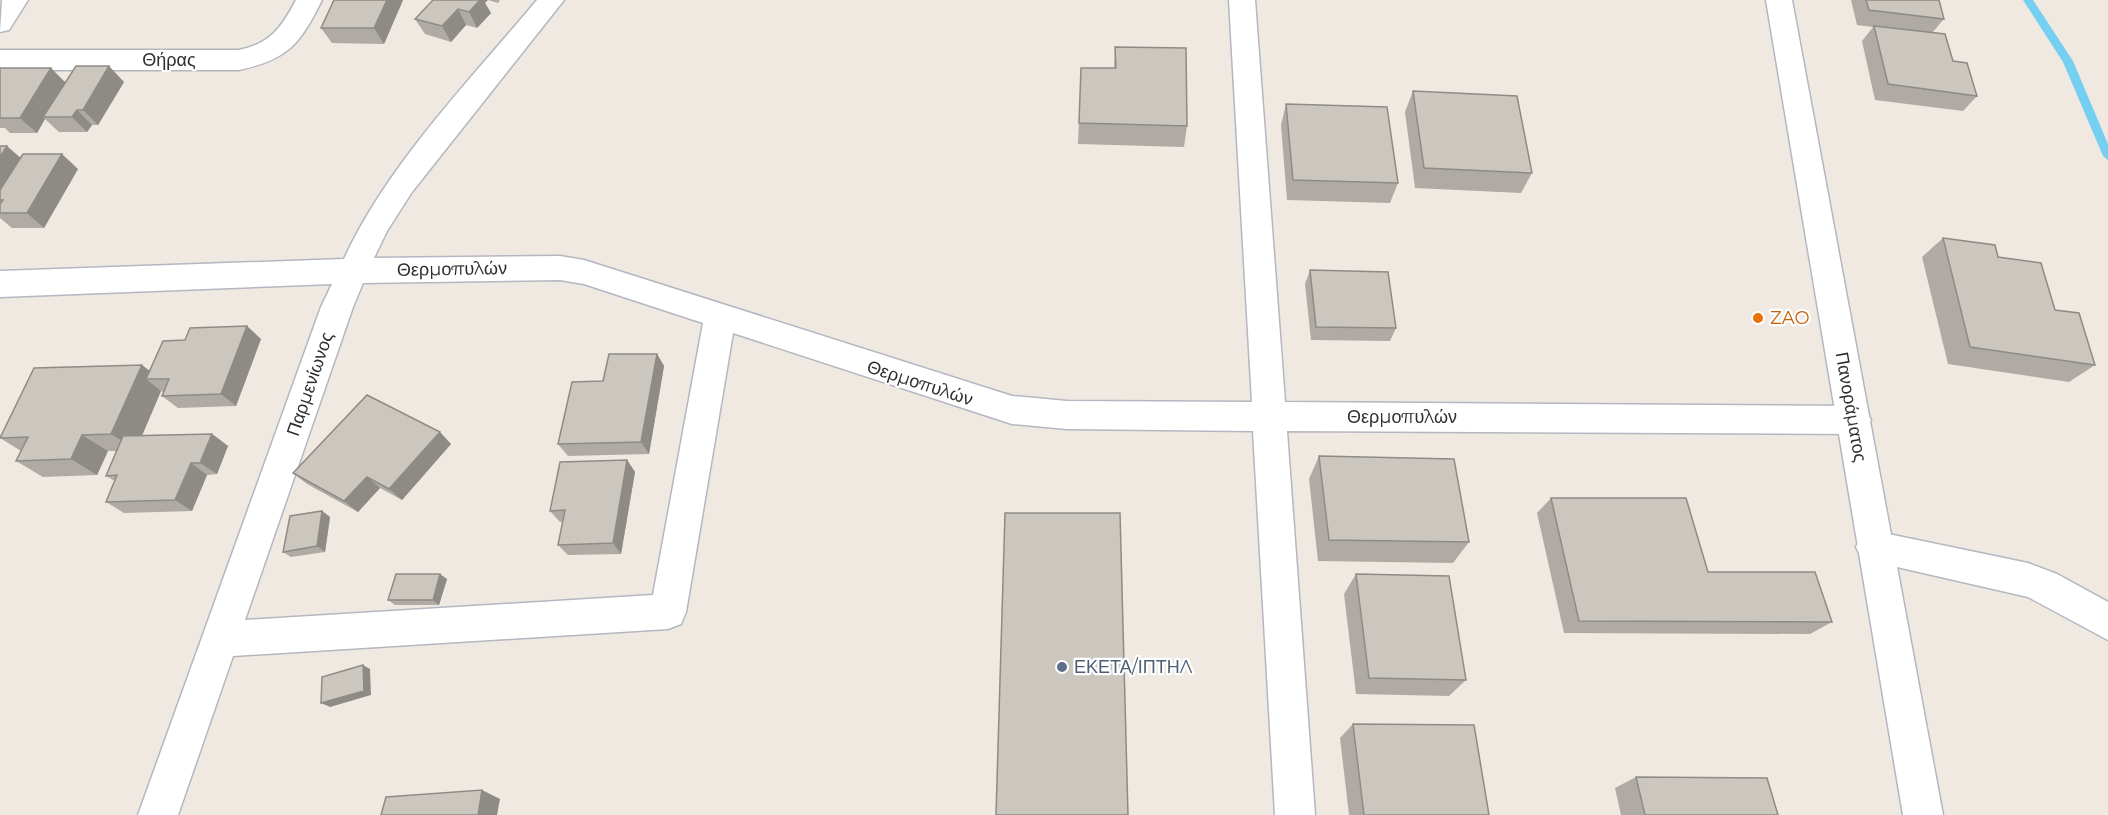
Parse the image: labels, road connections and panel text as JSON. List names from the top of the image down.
{
  "streets": {
    "street": [
      "Θήρας",
      "Θερμοπυλών",
      "Παρμενίωνος",
      "Πανοράματος"
    ]
  },
  "crossings": [
    ["Θερμοπυλών", "Παρμενίωνος"],
    ["Θερμοπυλών", "Πανοράματος"]
  ],
  "places": ["ZAO", "ΕΚΕΤΑ/ΙΠΤΗΛ"]
}
